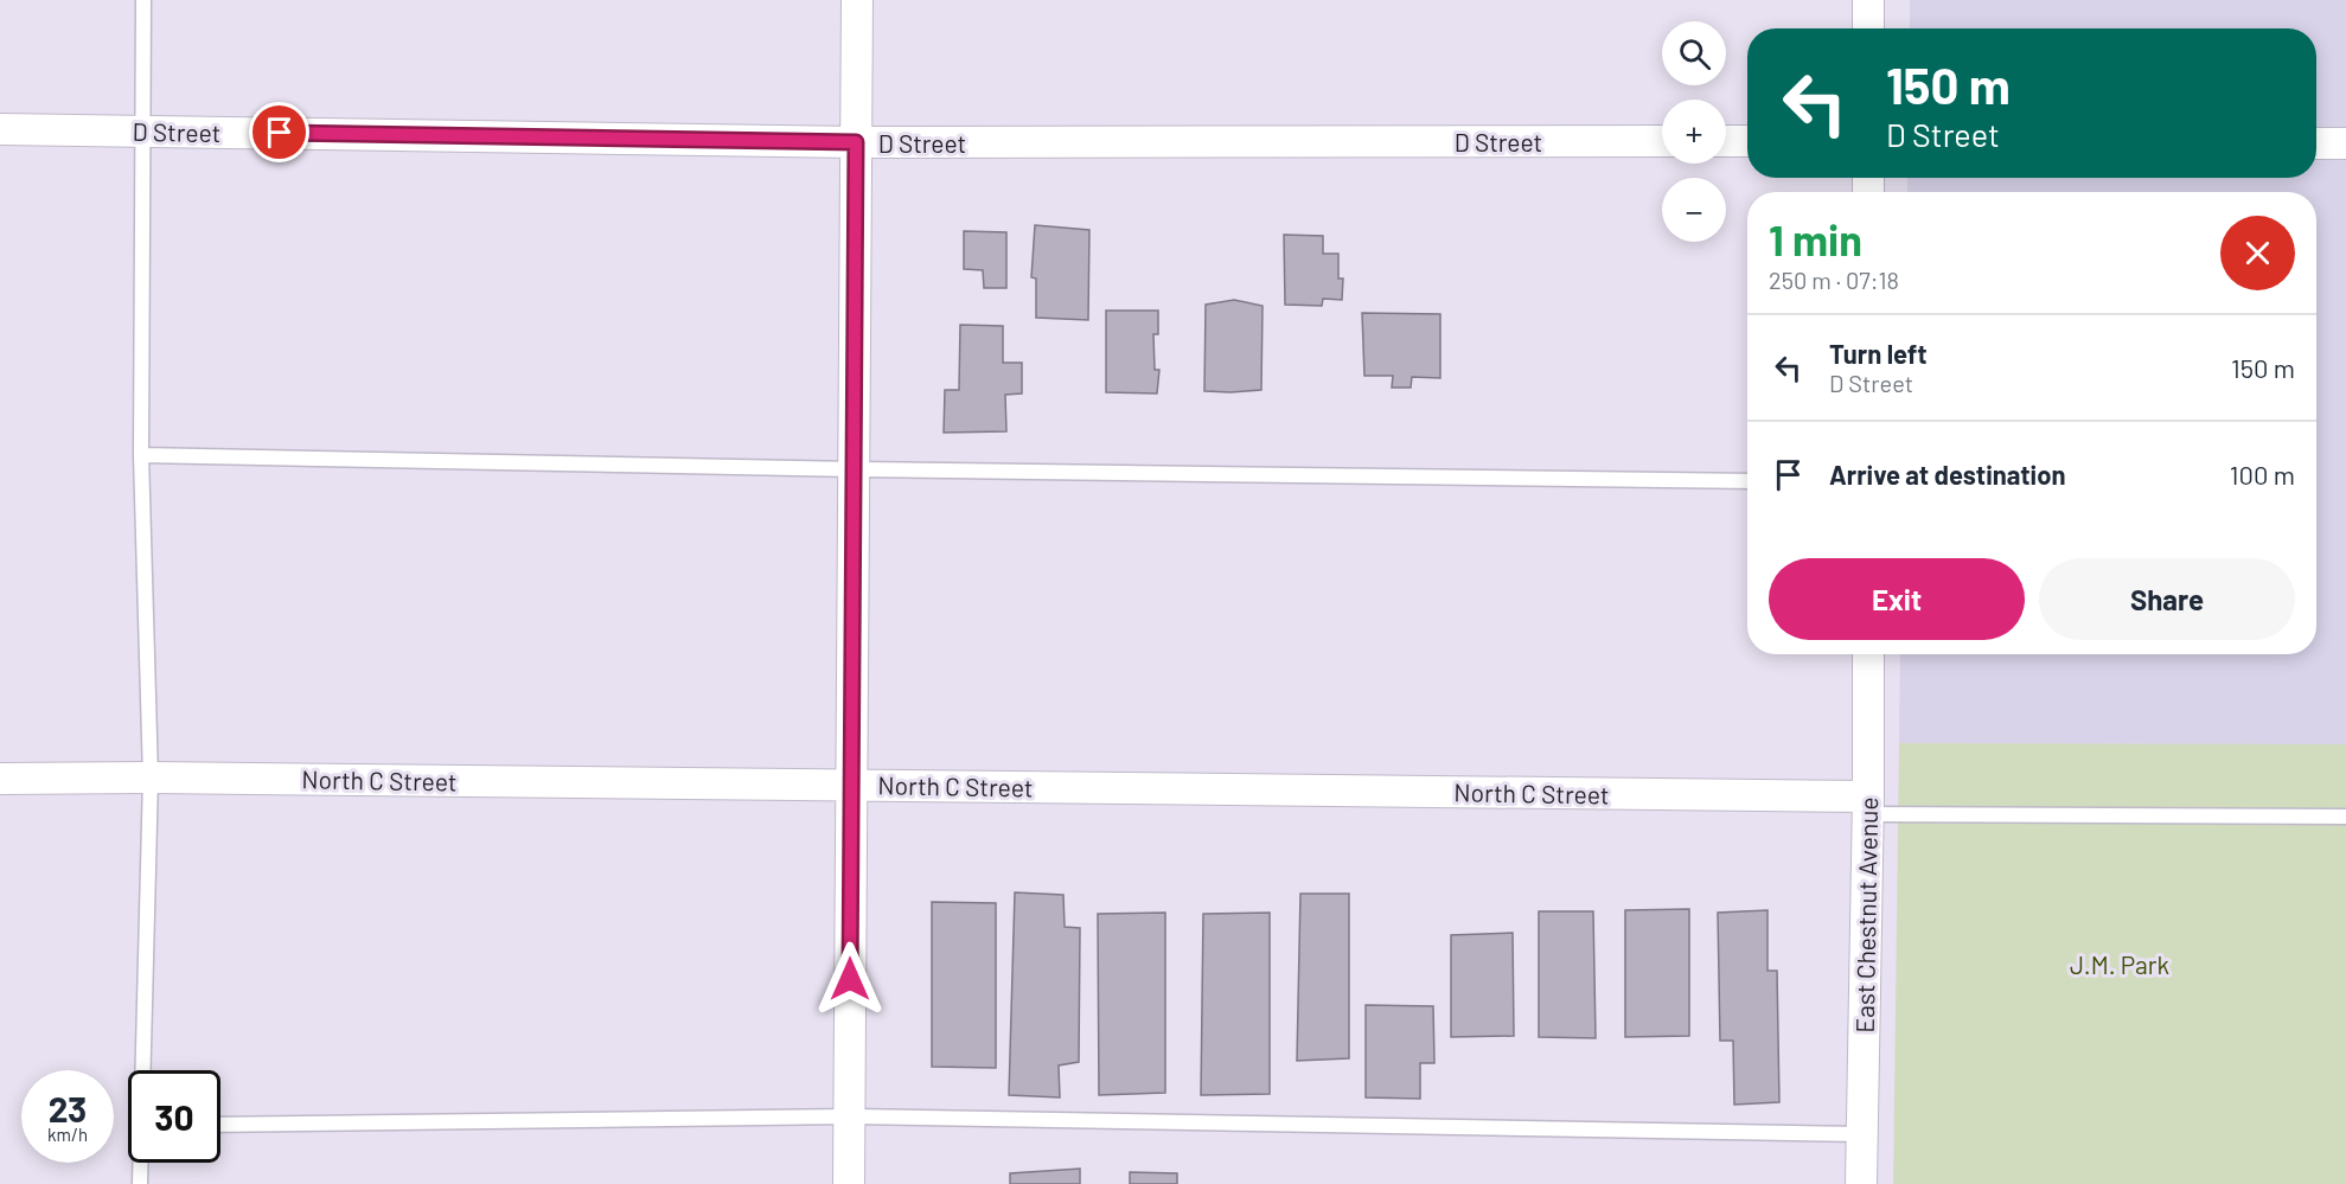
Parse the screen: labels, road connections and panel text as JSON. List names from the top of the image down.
{
  "streets": {
    "street": ["D Street", "North C Street", "East Chestnut Avenue"]
  },
  "crossings": [
    ["North C Street", "East Chestnut Avenue"]
  ],
  "parks": ["J.M. Park"],
  "page": {
    "map_buttons": ["+", "−"],
    "turn": ["150 m", "D Street"],
    "heading": ["1 min", "250 m · 07:18"],
    "list": [
      {
        "name": "Turn left",
        "note": "D Street",
        "value": "150 m"
      },
      {
        "name": "Arrive at destination",
        "value": "100 m"
      }
    ],
    "buttons": ["Exit", "Share"],
    "speed": "23 km/h",
    "limit": "30"
  }
}
